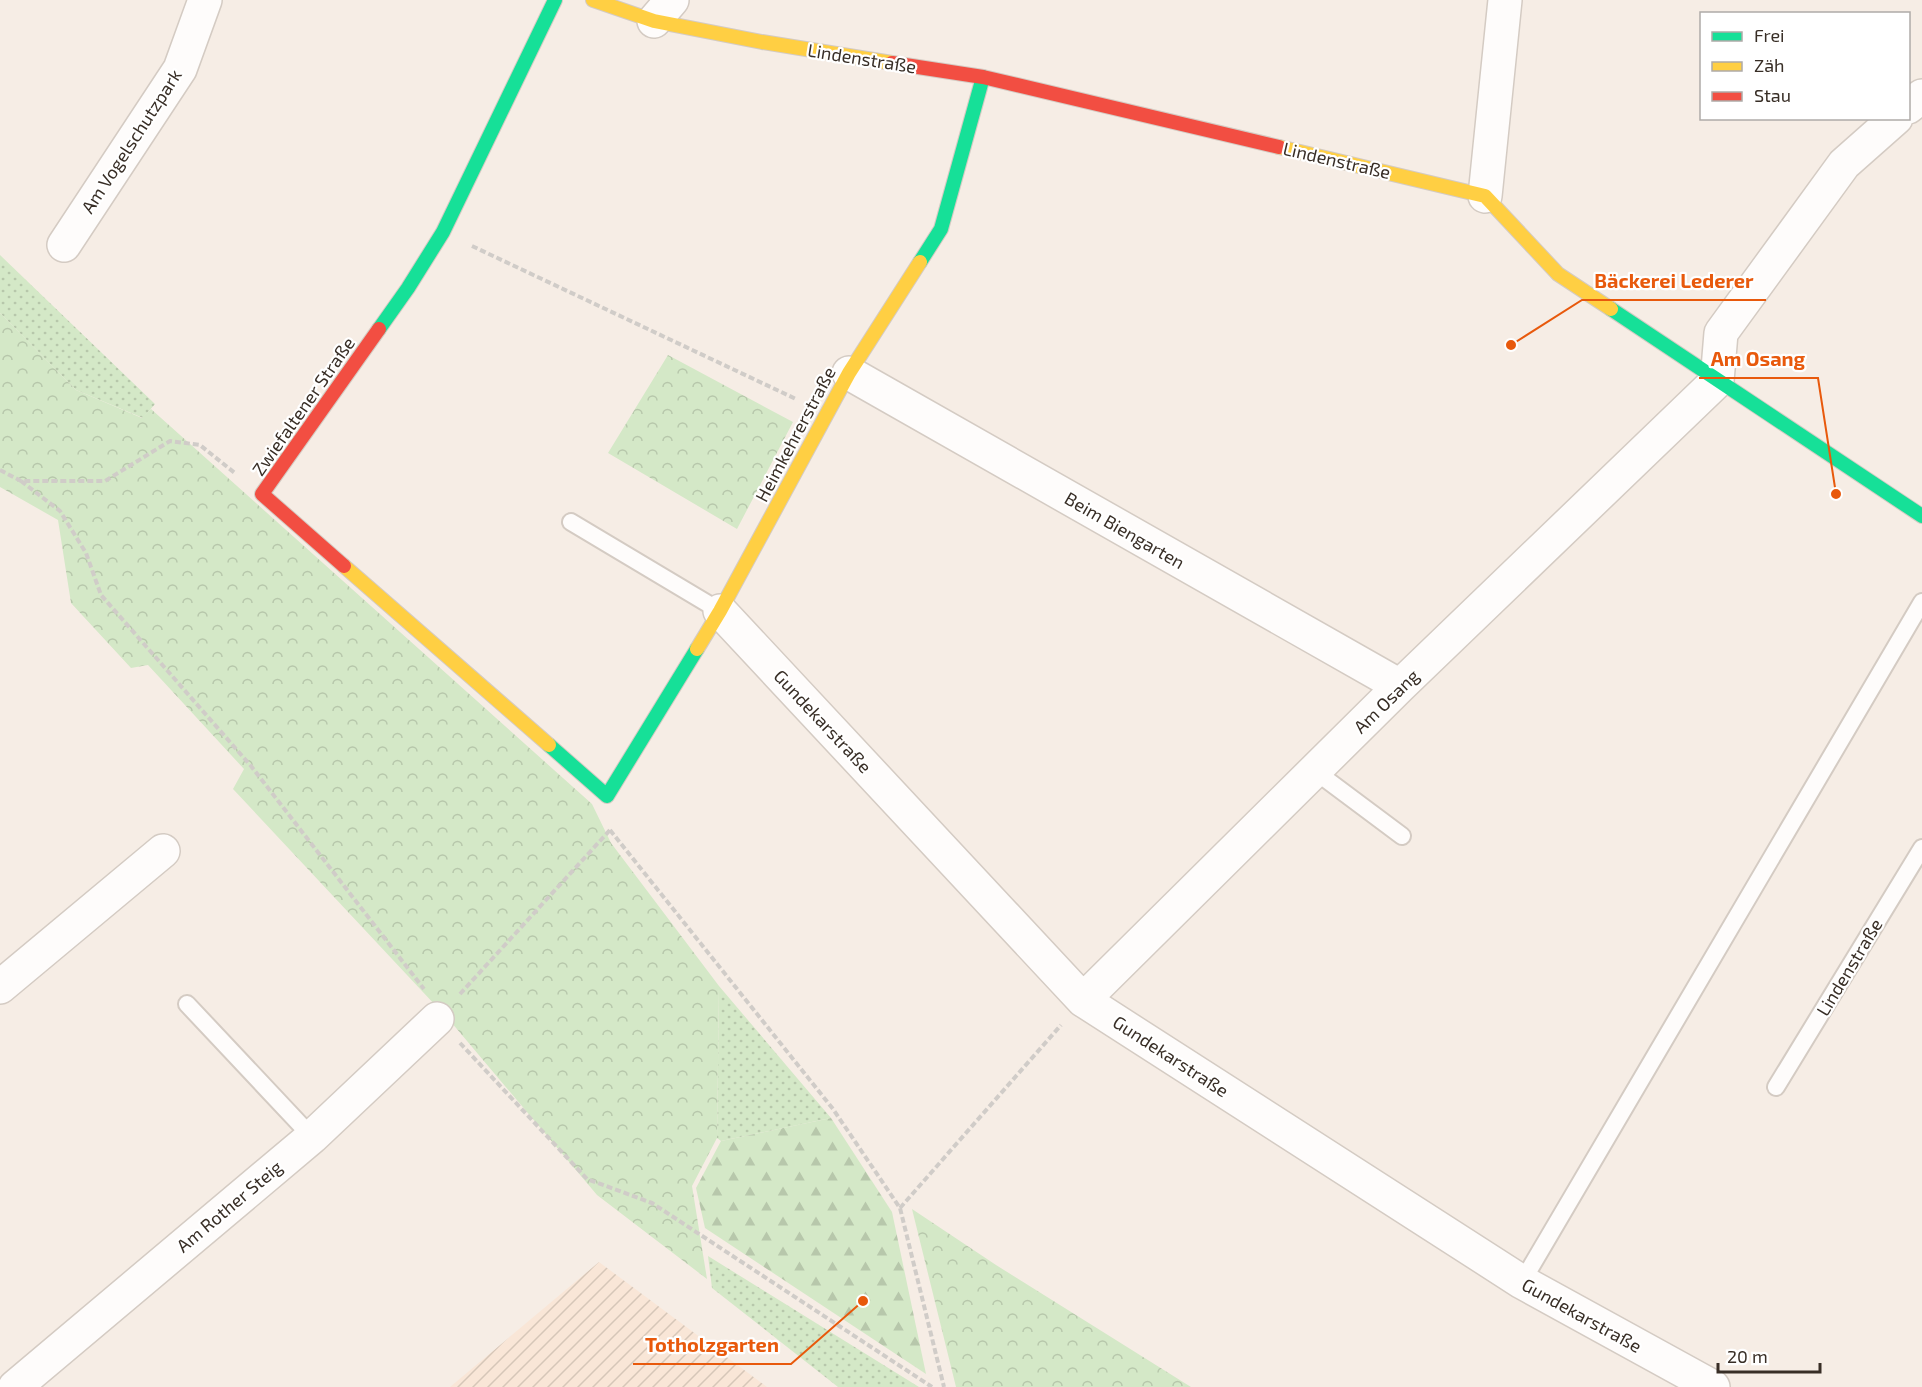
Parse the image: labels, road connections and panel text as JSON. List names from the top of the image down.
{
  "streets": {
    "street": [
      "Lindenstraße",
      "Am Vogelschutzpark",
      "Zwiefaltener Straße",
      "Heimkehrerstraße",
      "Beim Biengarten",
      "Am Osang",
      "Gundekarstraße",
      "Am Rother Steig"
    ]
  },
  "crossings": [
    ["Lindenstraße", "Heimkehrerstraße"],
    ["Zwiefaltener Straße", "Heimkehrerstraße"],
    ["Heimkehrerstraße", "Beim Biengarten"],
    ["Heimkehrerstraße", "Gundekarstraße"],
    ["Beim Biengarten", "Am Osang"],
    ["Am Osang", "Gundekarstraße"]
  ],
  "places": ["Bäckerei Lederer", "Am Osang", "Totholzgarten"],
  "legend": ["Frei", "Zäh", "Stau"],
  "scale_bar": "20 m"
}
